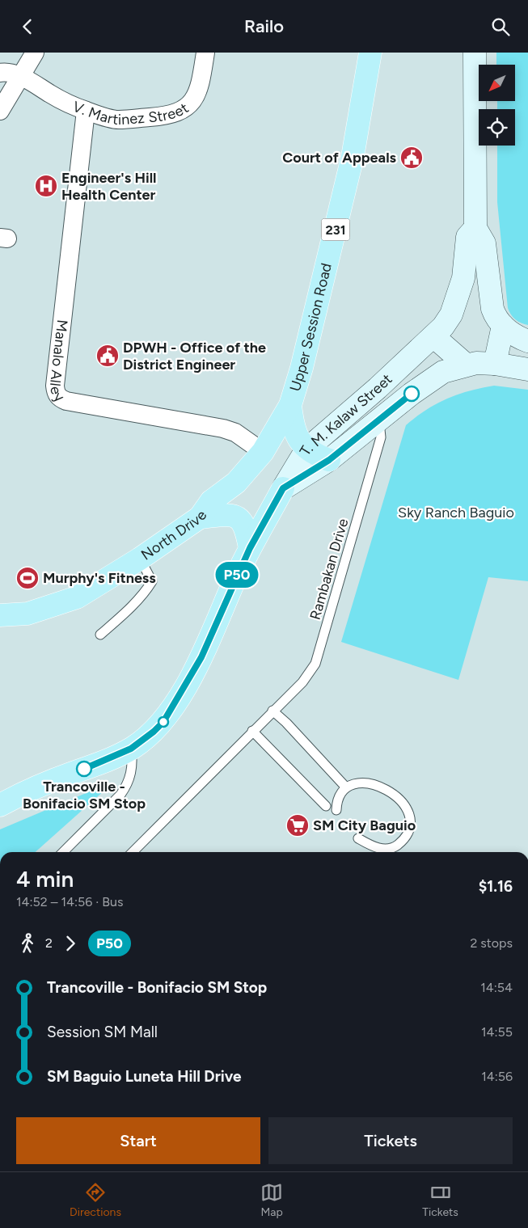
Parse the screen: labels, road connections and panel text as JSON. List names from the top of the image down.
{
  "streets": {
    "main road": [
      "231",
      "Upper Session Road",
      "T. M. Kalaw Street",
      "North Drive"
    ],
    "street": ["V. Martinez Street", "Manalo Alley"],
    "lane": ["Rambakan Drive"]
  },
  "crossings": [
    ["V. Martinez Street", "Manalo Alley"],
    ["Upper Session Road", "Manalo Alley"],
    ["Upper Session Road", "North Drive"],
    ["Manalo Alley", "North Drive"],
    ["T. M. Kalaw Street", "Rambakan Drive"]
  ],
  "parks": ["Sky Ranch Baguio"],
  "places": {
    "public building": ["Court of Appeals", "DPWH - Office of the District Engineer"],
    "hospital": ["Engineer's Hill Health Center"],
    "sports": ["Murphy's Fitness"],
    "other": ["Trancoville - Bonifacio SM Stop"],
    "supermarket": ["SM City Baguio"]
  },
  "lines": ["bus line P50"],
  "north": "bottom left",
  "page": {
    "header": "Railo",
    "on_map": "P50",
    "heading": ["4 min", "14:52 – 14:56 · Bus", "$1.16"],
    "legs": ["2", "P50", "2 stops"],
    "list": [
      {
        "name": "Trancoville - Bonifacio SM Stop",
        "value": "14:54"
      },
      {
        "name": "Session SM Mall",
        "value": "14:55"
      },
      {
        "name": "SM Baguio Luneta Hill Drive",
        "value": "14:56"
      }
    ],
    "buttons": ["Start", "Tickets"],
    "tabs": ["Directions", "Map", "Tickets"]
  }
}
